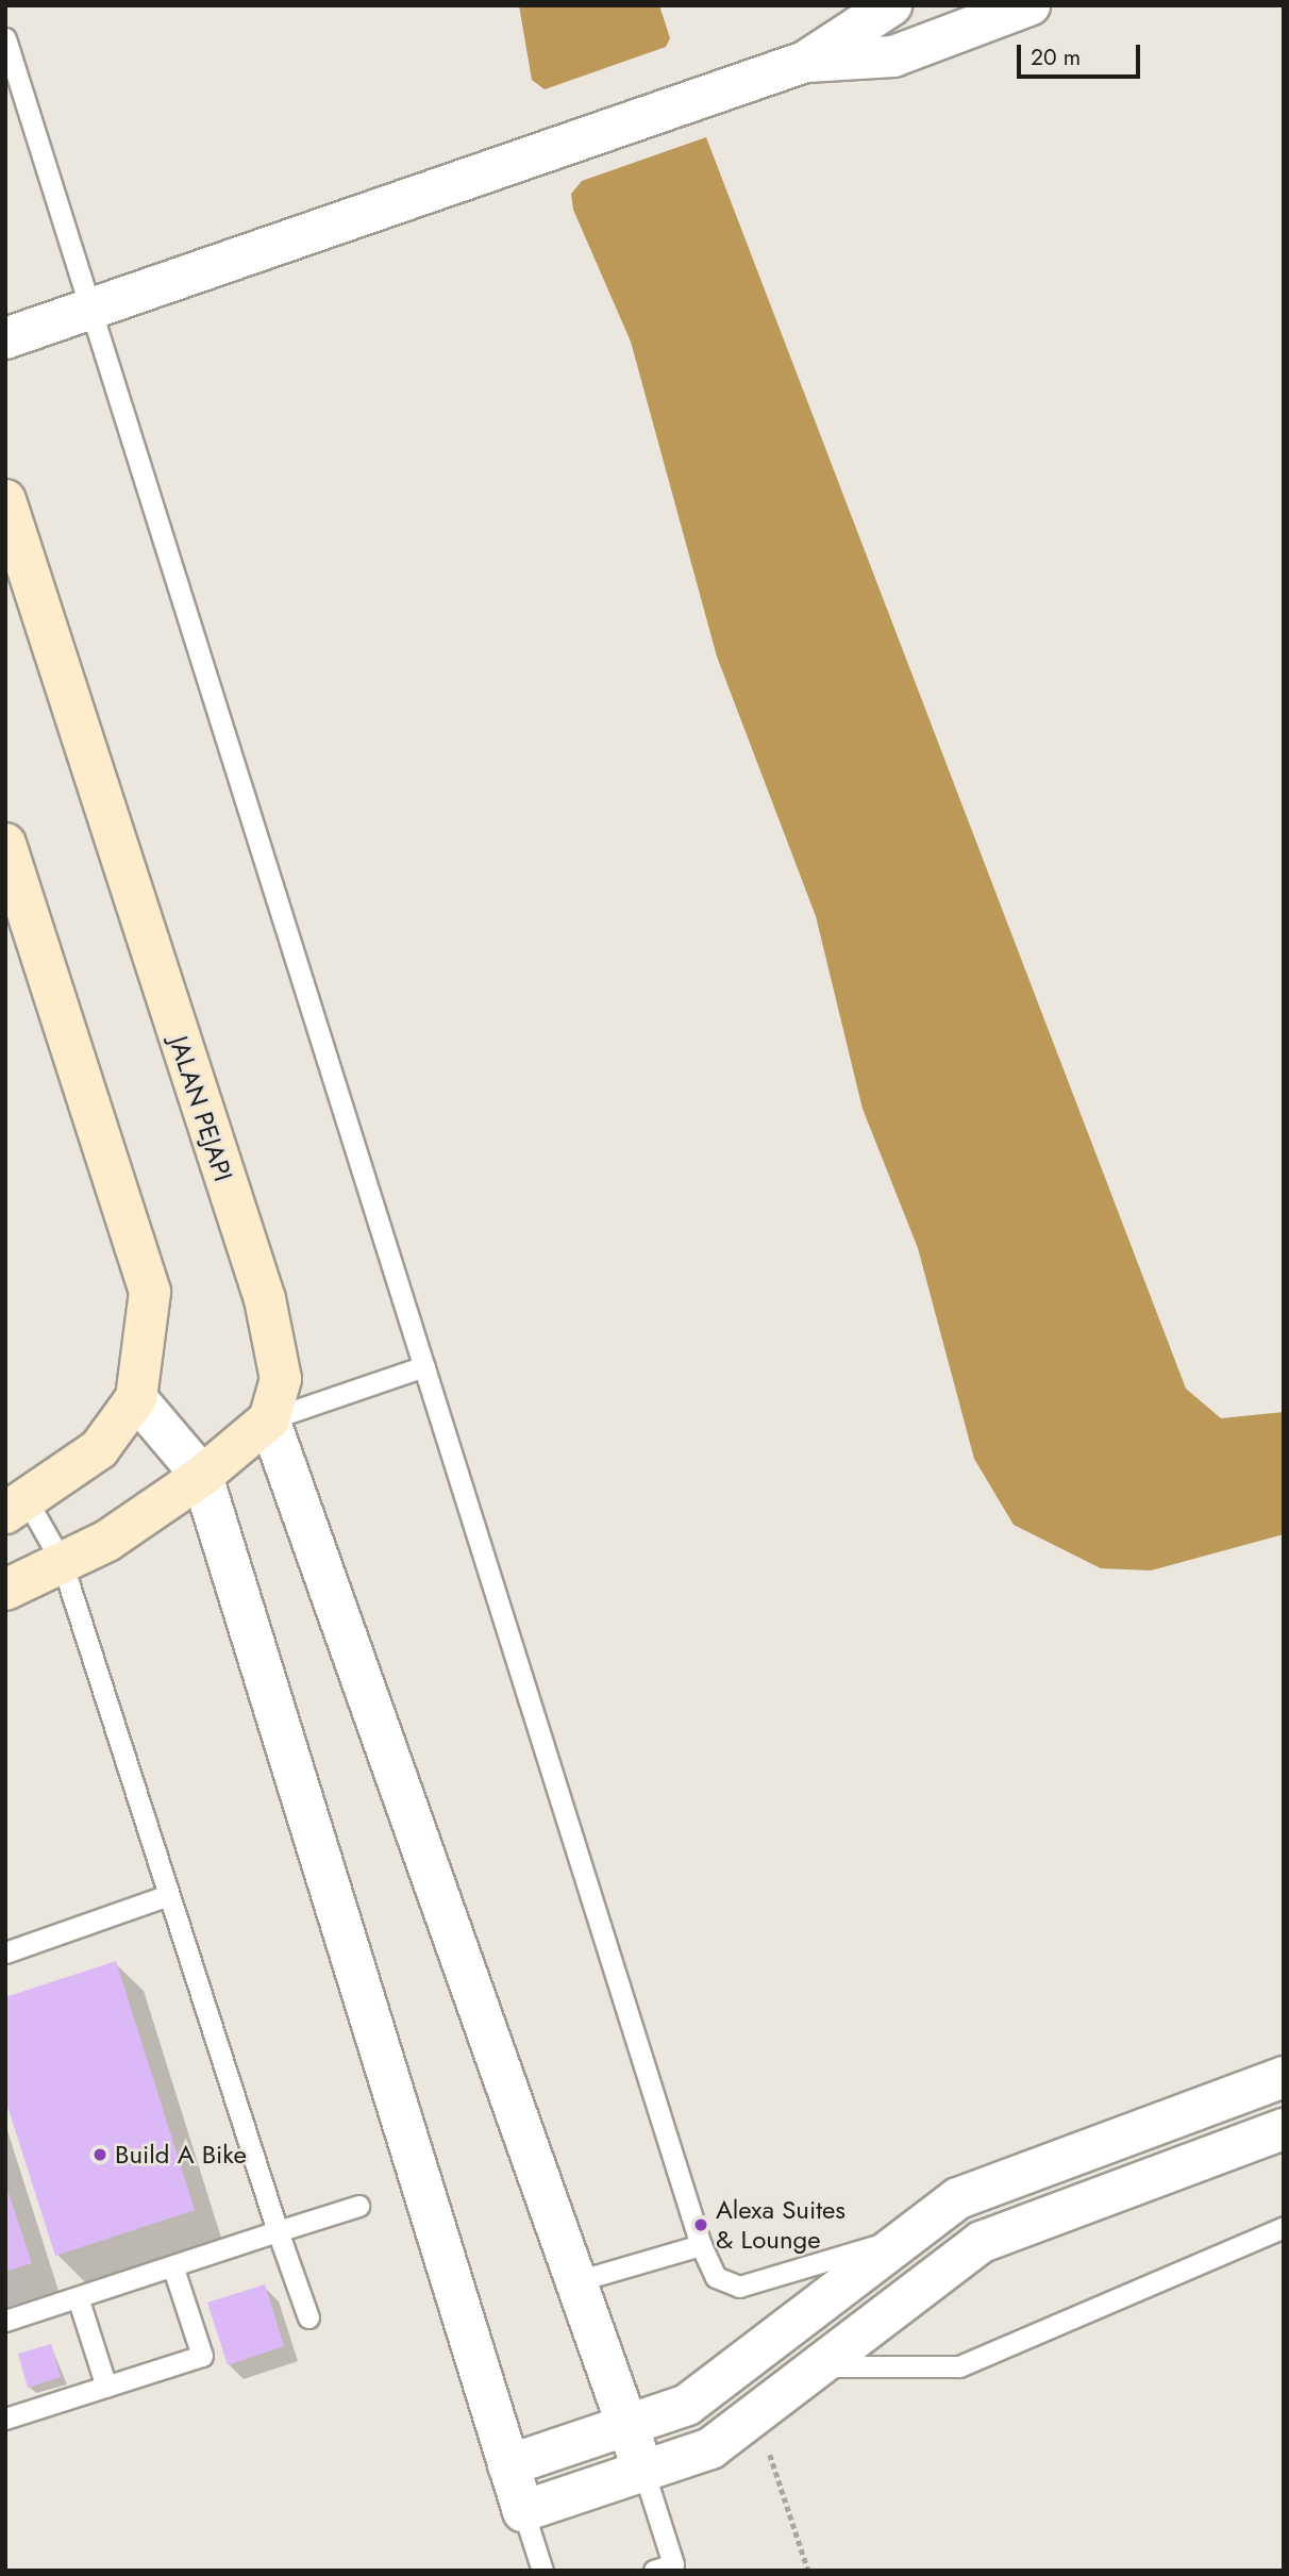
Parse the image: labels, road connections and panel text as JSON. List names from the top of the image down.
{
  "streets": {
    "main road": ["JALAN PEJAPI"]
  },
  "places": ["Build A Bike", "Alexa Suites & Lounge"],
  "scale_bar": "20 m"
}
